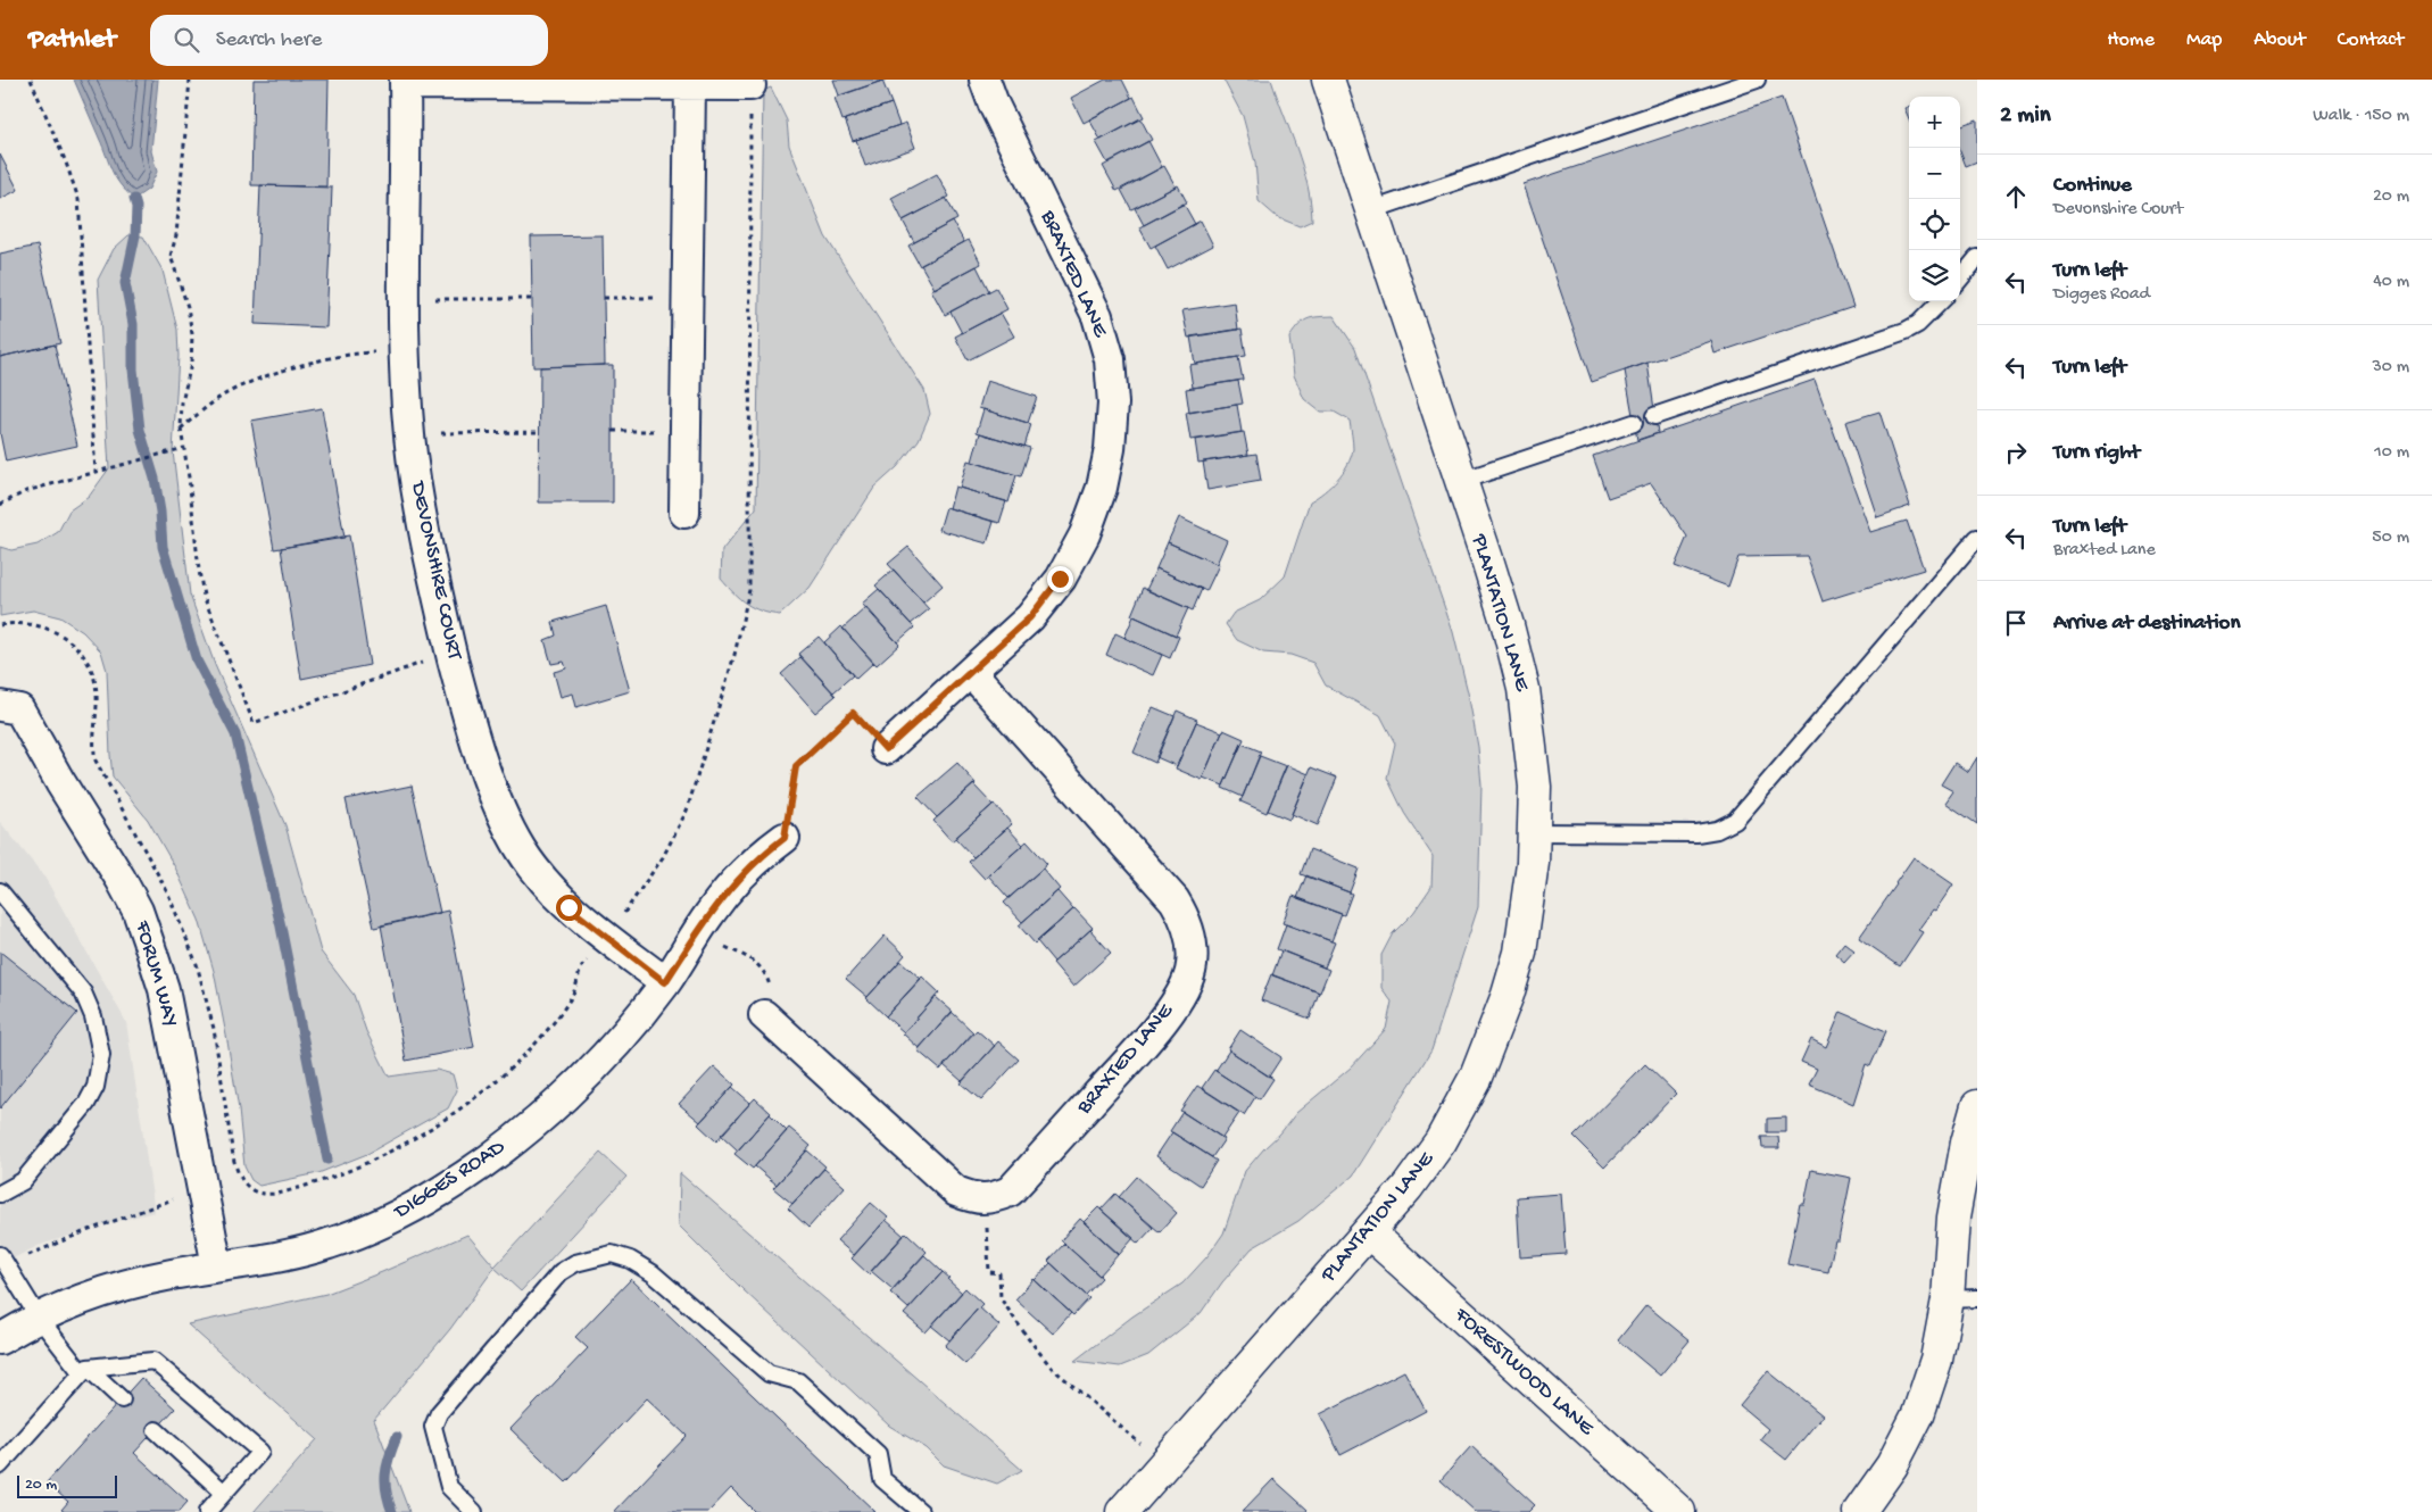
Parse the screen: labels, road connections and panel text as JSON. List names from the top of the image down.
{
  "streets": {
    "street": [
      "BRAXTED LANE",
      "DEVONSHIRE COURT",
      "PLANTATION LANE",
      "FORUM WAY",
      "DIGGES ROAD",
      "FORESTWOOD LANE"
    ]
  },
  "crossings": [
    ["DEVONSHIRE COURT", "DIGGES ROAD"],
    ["PLANTATION LANE", "FORESTWOOD LANE"],
    ["FORUM WAY", "DIGGES ROAD"]
  ],
  "scale_bar": "20 m",
  "page": {
    "header": "Pathlet",
    "search": "Search here",
    "nav": [
      "Home",
      "Map",
      "About",
      "Contact"
    ],
    "heading": ["2 min", "Walk · 150 m"],
    "map_buttons": ["+", "−"],
    "list": [
      ["Continue", "Devonshire Court", "20 m"],
      ["Turn left", "Digges Road", "40 m"],
      ["Turn left", "30 m"],
      ["Turn right", "10 m"],
      ["Turn left", "Braxted Lane", "50 m"],
      "Arrive at destination"
    ],
    "scale": "20 m"
  }
}
